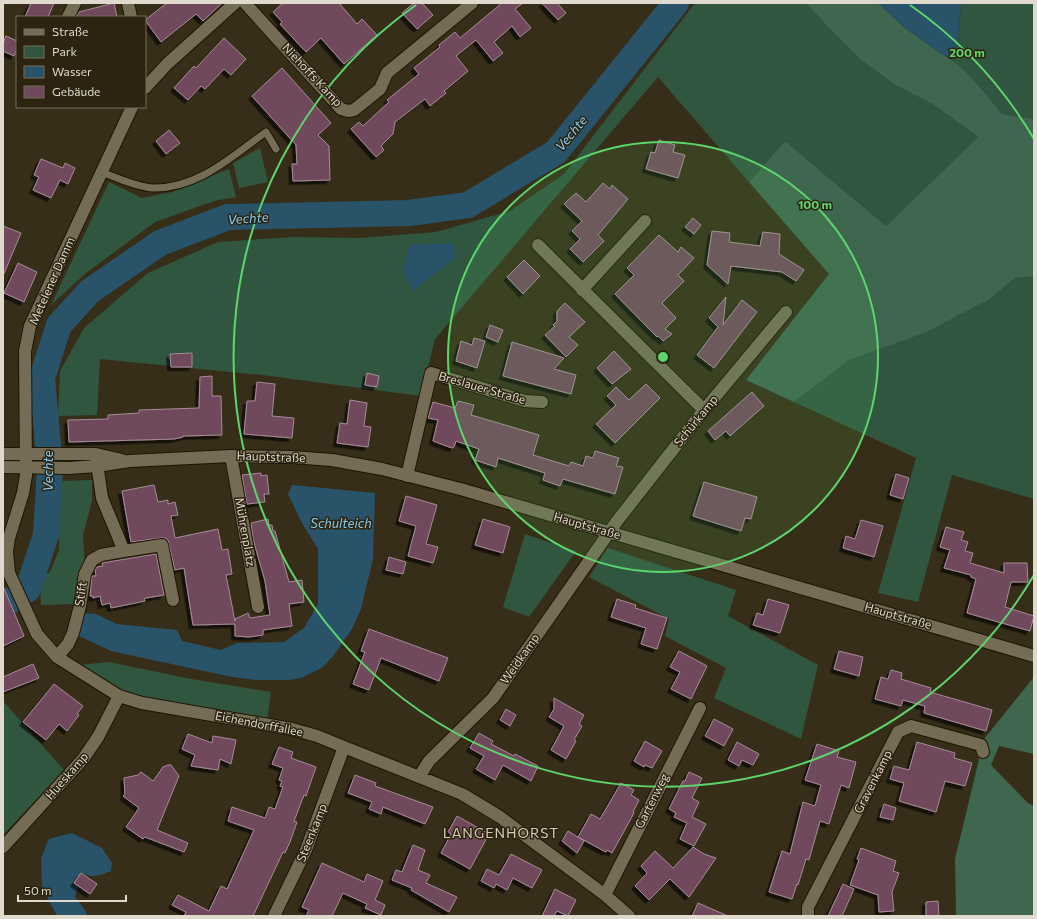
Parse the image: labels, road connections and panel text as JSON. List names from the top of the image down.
{
  "streets": {
    "street": [
      "Niehoffs Kamp",
      "Metelener Damm",
      "Breslauer Straße",
      "Schürkamp",
      "Hauptstraße",
      "Mührenplatz",
      "Stift",
      "Weidkamp",
      "Eichendorffallee",
      "Hueskamp",
      "Gravenkamp",
      "Gartenweg",
      "Steenkamp"
    ]
  },
  "crossings": [
    ["Metelener Damm", "Hauptstraße"],
    ["Metelener Damm", "Eichendorffallee"],
    ["Breslauer Straße", "Hauptstraße"],
    ["Schürkamp", "Hauptstraße"],
    ["Schürkamp", "Weidkamp"],
    ["Hauptstraße", "Mührenplatz"],
    ["Hauptstraße", "Weidkamp"],
    ["Hauptstraße", "Eichendorffallee"],
    ["Stift", "Eichendorffallee"],
    ["Weidkamp", "Eichendorffallee"],
    ["Eichendorffallee", "Hueskamp"],
    ["Eichendorffallee", "Gartenweg"],
    ["Eichendorffallee", "Steenkamp"]
  ],
  "districts": ["LANGENHORST"],
  "water": ["Vechte", "Schulteich"],
  "legend": [
    "Straße",
    "Park",
    "Wasser",
    "Gebäude"
  ],
  "scale_bar": "50 m",
  "rings": ["200 m", "100 m"]
}
